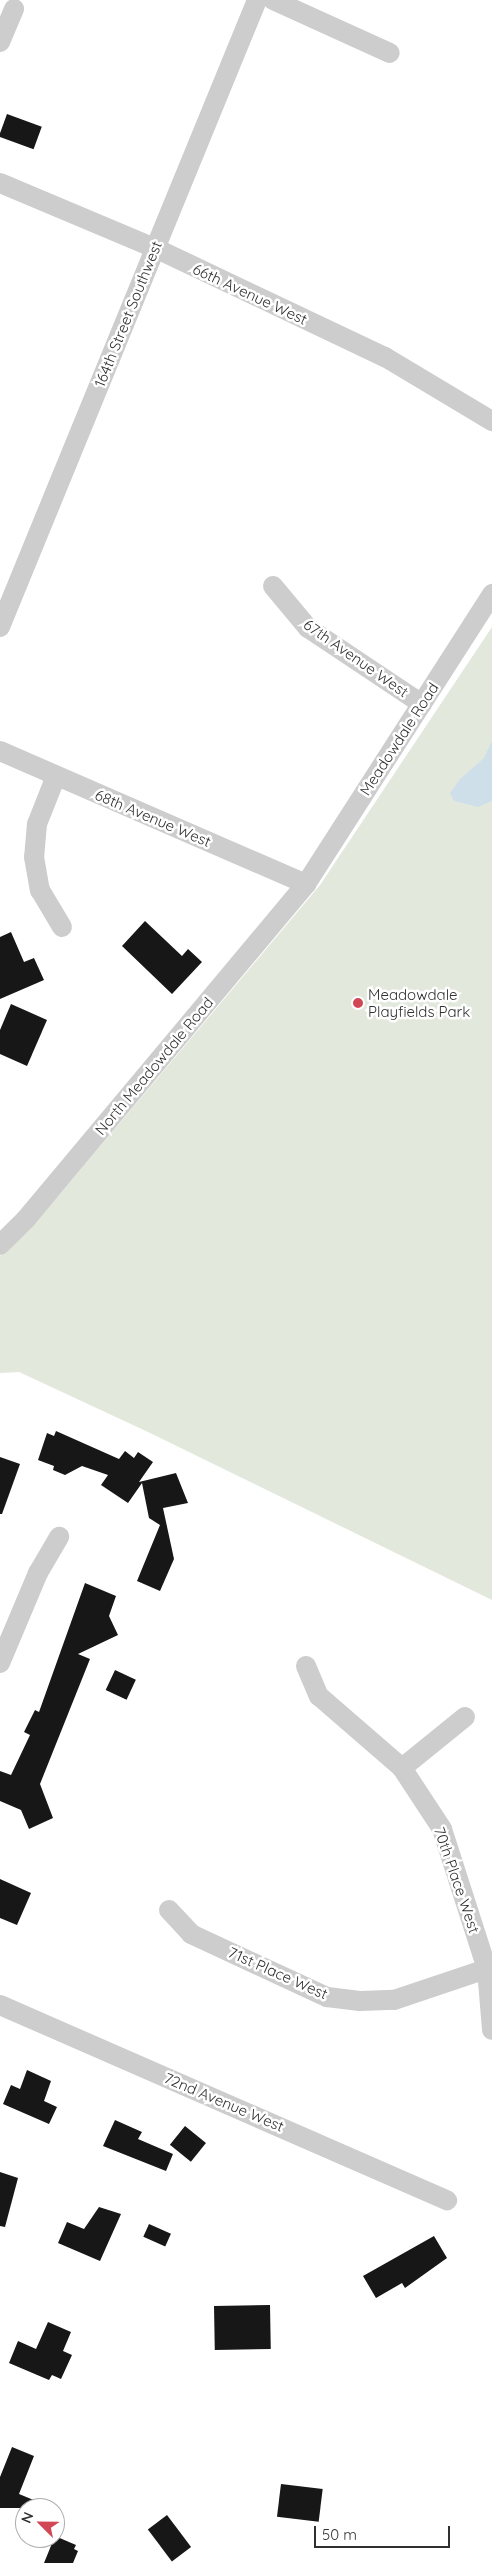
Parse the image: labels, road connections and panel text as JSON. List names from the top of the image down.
{
  "streets": {
    "street": [
      "66th Avenue West",
      "164th Street Southwest",
      "67th Avenue West",
      "Meadowdale Road",
      "68th Avenue West",
      "North Meadowdale Road",
      "70th Place West",
      "71st Place West",
      "72nd Avenue West"
    ]
  },
  "crossings": [
    ["66th Avenue West", "164th Street Southwest"],
    ["67th Avenue West", "Meadowdale Road"],
    ["Meadowdale Road", "68th Avenue West"],
    ["Meadowdale Road", "North Meadowdale Road"],
    ["68th Avenue West", "North Meadowdale Road"],
    ["70th Place West", "71st Place West"]
  ],
  "places": ["Meadowdale Playfields Park"],
  "scale_bar": "50 m",
  "north": "top left"
}
